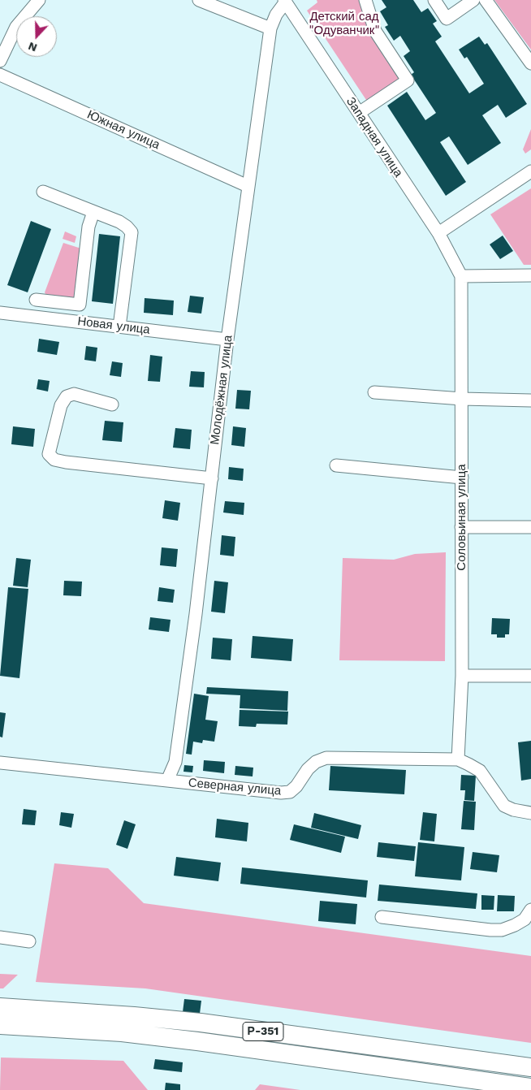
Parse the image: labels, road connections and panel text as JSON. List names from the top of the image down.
{
  "streets": {
    "highway": ["Р-351"],
    "street": [
      "Южная улица",
      "Западная улица",
      "Новая улица",
      "Молодёжная улица",
      "Соловьиная улица",
      "Северная улица"
    ]
  },
  "crossings": [
    ["Южная улица", "Молодёжная улица"],
    ["Западная улица", "Молодёжная улица"],
    ["Западная улица", "Соловьиная улица"],
    ["Новая улица", "Молодёжная улица"],
    ["Молодёжная улица", "Северная улица"],
    ["Соловьиная улица", "Северная улица"]
  ],
  "parks": ["Детский сад \"Одуванчик\""],
  "north": "bottom"
}
